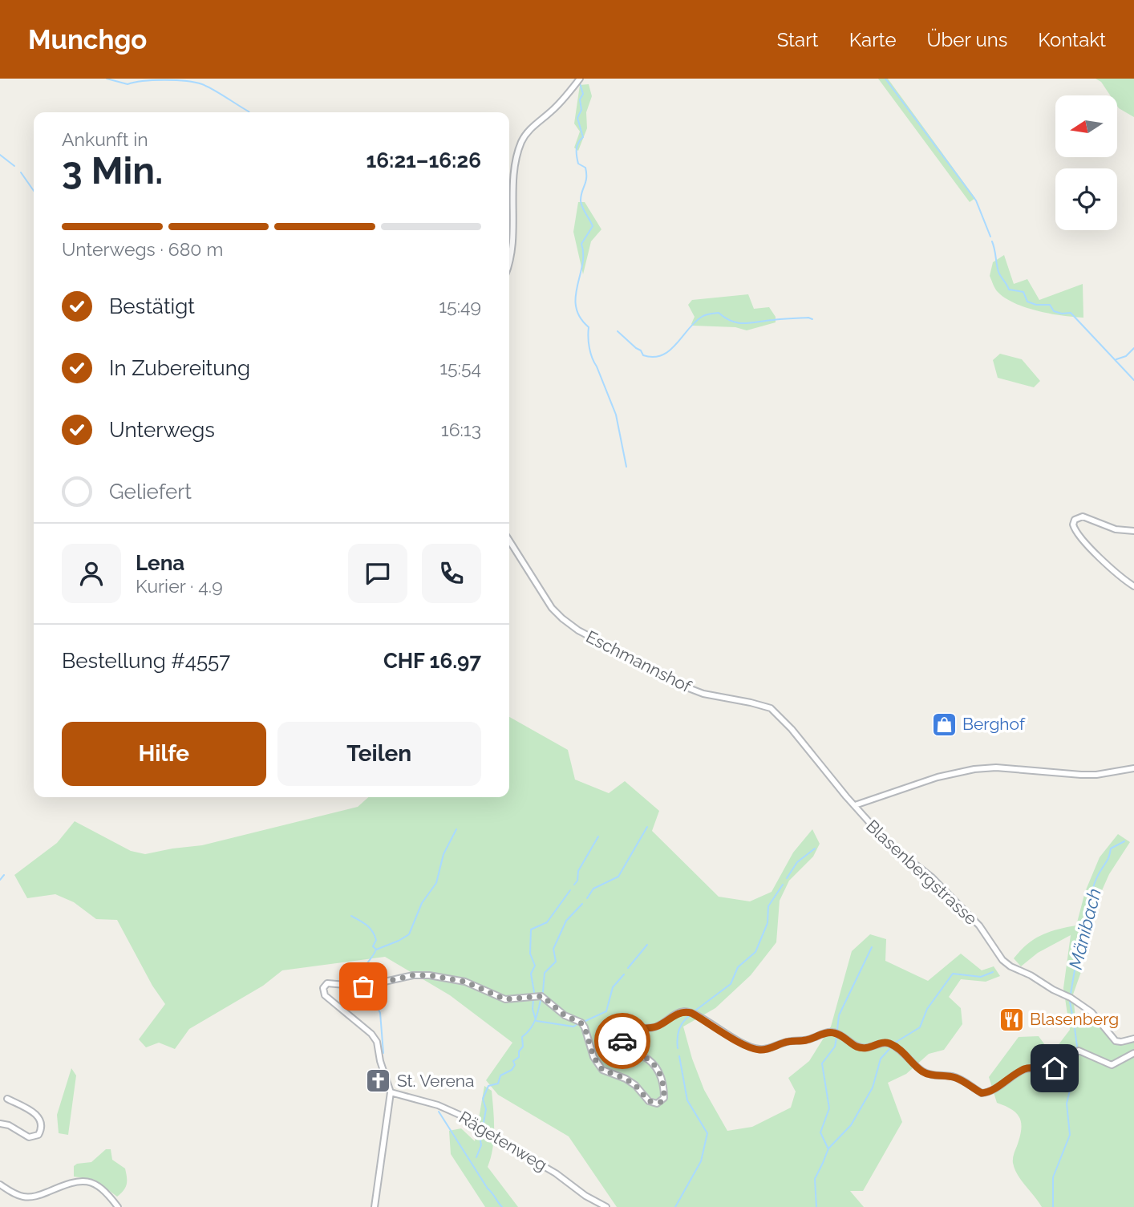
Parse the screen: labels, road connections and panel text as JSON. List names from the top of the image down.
{
  "streets": {
    "street": ["Eschmannshof", "Blasenbergstrasse", "Rägetenweg"]
  },
  "crossings": [
    ["Eschmannshof", "Blasenbergstrasse"]
  ],
  "water": ["Mänibach"],
  "places": {
    "shop": ["Berghof"],
    "restaurant": ["Blasenberg"],
    "church": ["St. Verena"]
  },
  "north": "left",
  "page": {
    "header": "Munchgo",
    "nav": [
      "Start",
      "Karte",
      "Über uns",
      "Kontakt"
    ],
    "heading": ["3 Min.", "Ankunft in", "16:21–16:26"],
    "panel": [
      "Lena",
      "Kurier · 4.9",
      "Bestellung #4557",
      "CHF 16.97"
    ],
    "bar": "Unterwegs · 680 m",
    "list": [
      ["Bestätigt", "15:49"],
      ["In Zubereitung", "15:54"],
      ["Unterwegs", "16:13"],
      "Geliefert"
    ],
    "buttons": ["Hilfe", "Teilen"]
  }
}
